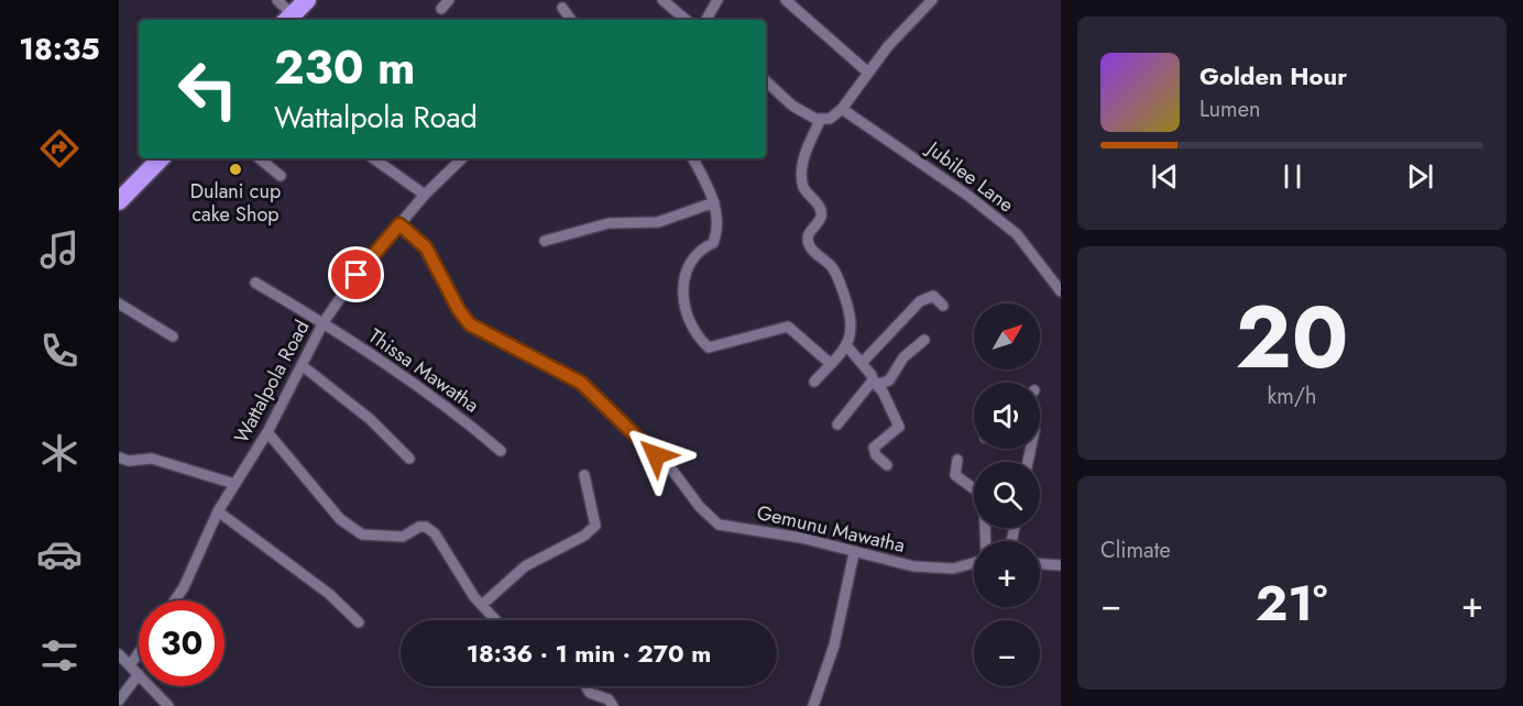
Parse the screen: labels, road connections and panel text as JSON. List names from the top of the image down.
{
  "streets": {
    "street": [
      "Jubilee Lane",
      "Thissa Mawatha",
      "Wattalpola Road",
      "Gemunu Mawatha"
    ]
  },
  "crossings": [
    ["Thissa Mawatha", "Wattalpola Road"],
    ["Wattalpola Road", "Gemunu Mawatha"]
  ],
  "places": ["Dulani cup cake Shop"],
  "north": "top right",
  "page": {
    "tabs": "18:35",
    "turn": ["230 m", "Wattalpola Road"],
    "song": ["Golden Hour", "Lumen"],
    "tile": [
      ["20", "km/h"],
      "Climate"
    ],
    "map_buttons": ["+", "−"],
    "heat": ["−", "21°", "+"],
    "limit": "30",
    "trip": "18:36 · 1 min · 270 m"
  }
}
